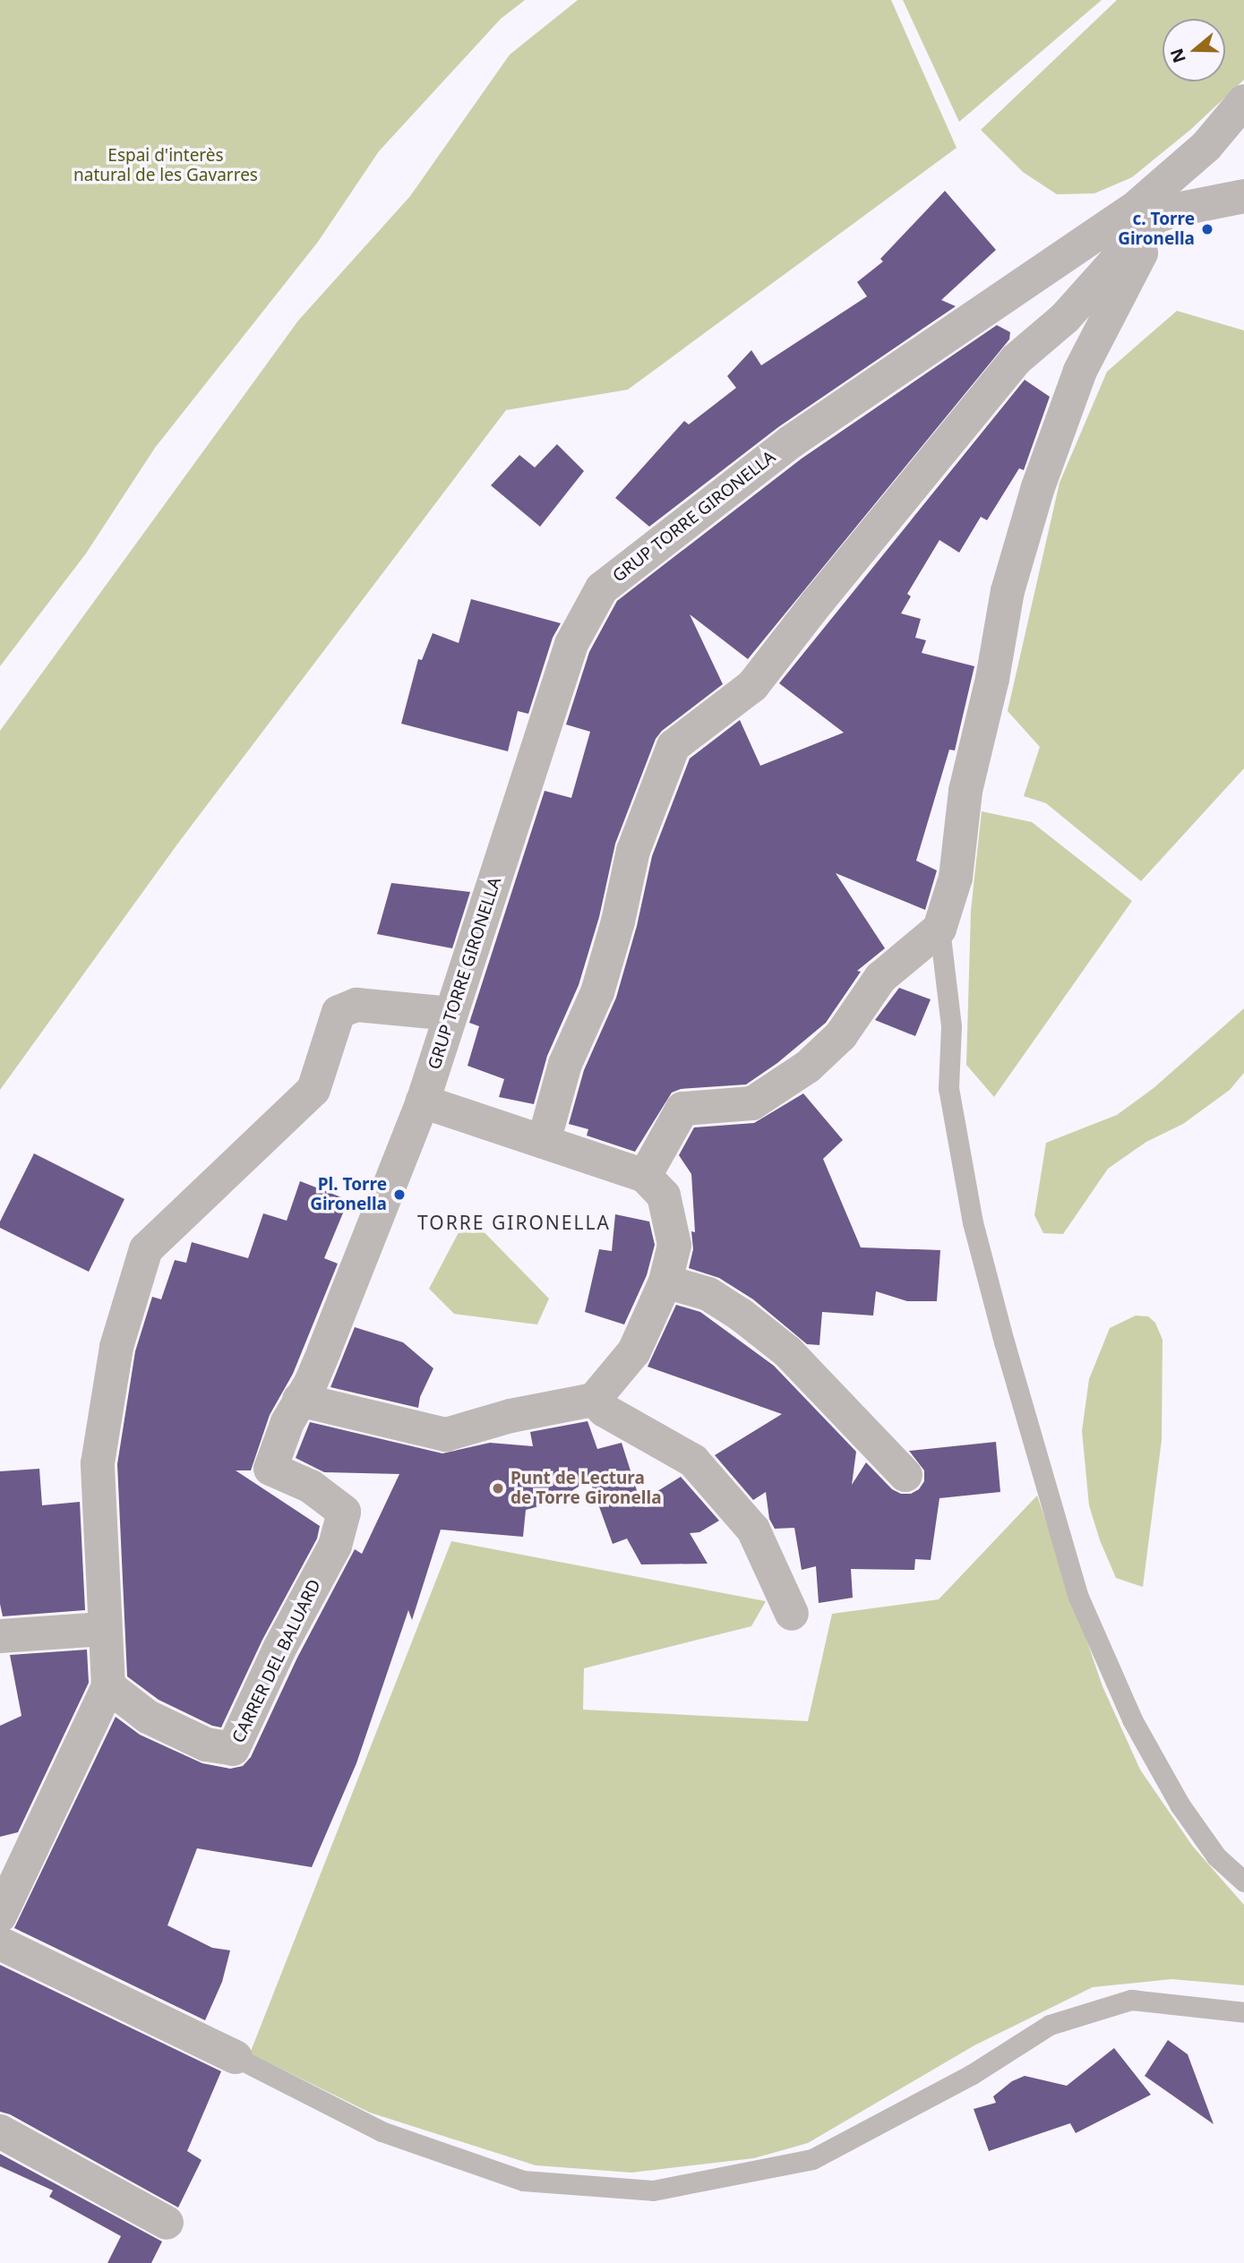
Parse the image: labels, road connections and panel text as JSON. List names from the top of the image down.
{
  "streets": {
    "street": ["GRUP TORRE GIRONELLA", "CARRER DEL BALUARD"]
  },
  "crossings": [
    ["GRUP TORRE GIRONELLA", "CARRER DEL BALUARD"]
  ],
  "districts": ["TORRE GIRONELLA"],
  "parks": ["Espai d'interès natural de les Gavarres"],
  "places": ["c. Torre Gironella", "Pl. Torre Gironella", "Punt de Lectura de Torre Gironella"],
  "north": "left"
}
